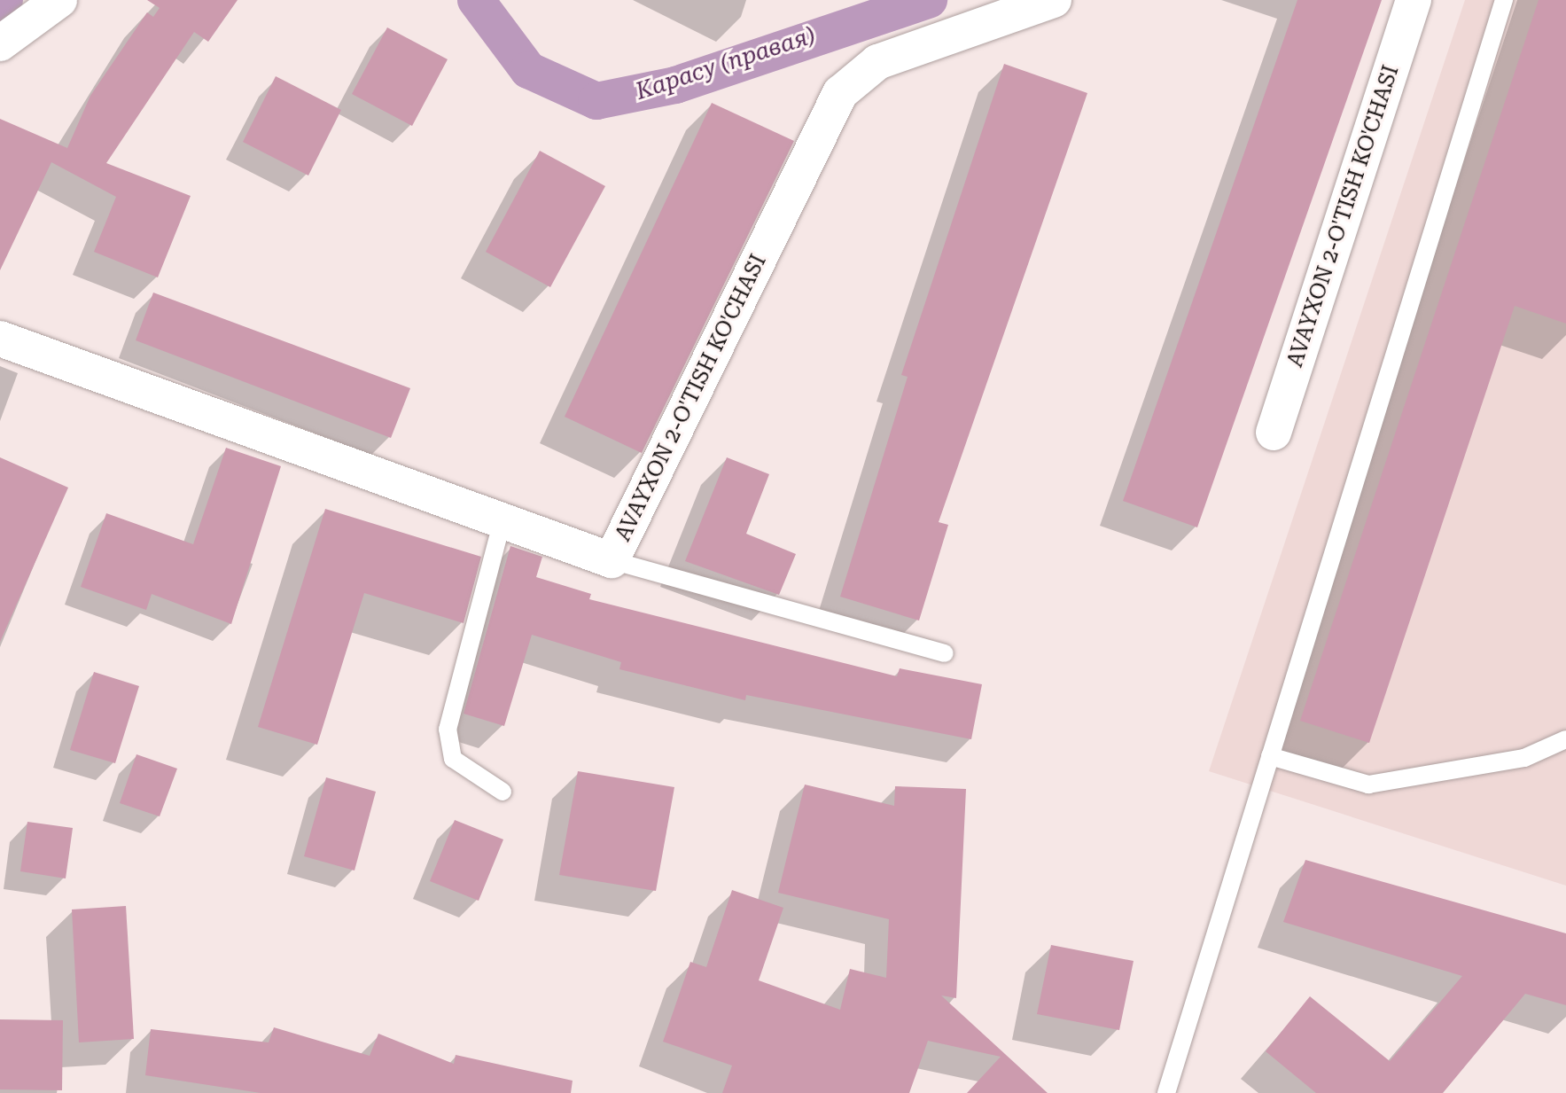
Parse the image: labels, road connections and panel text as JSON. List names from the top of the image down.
{
  "streets": {
    "street": ["AVAYXON 2-O'TISH KO'CHASI"]
  },
  "water": ["Карасу (правая)"]
}
